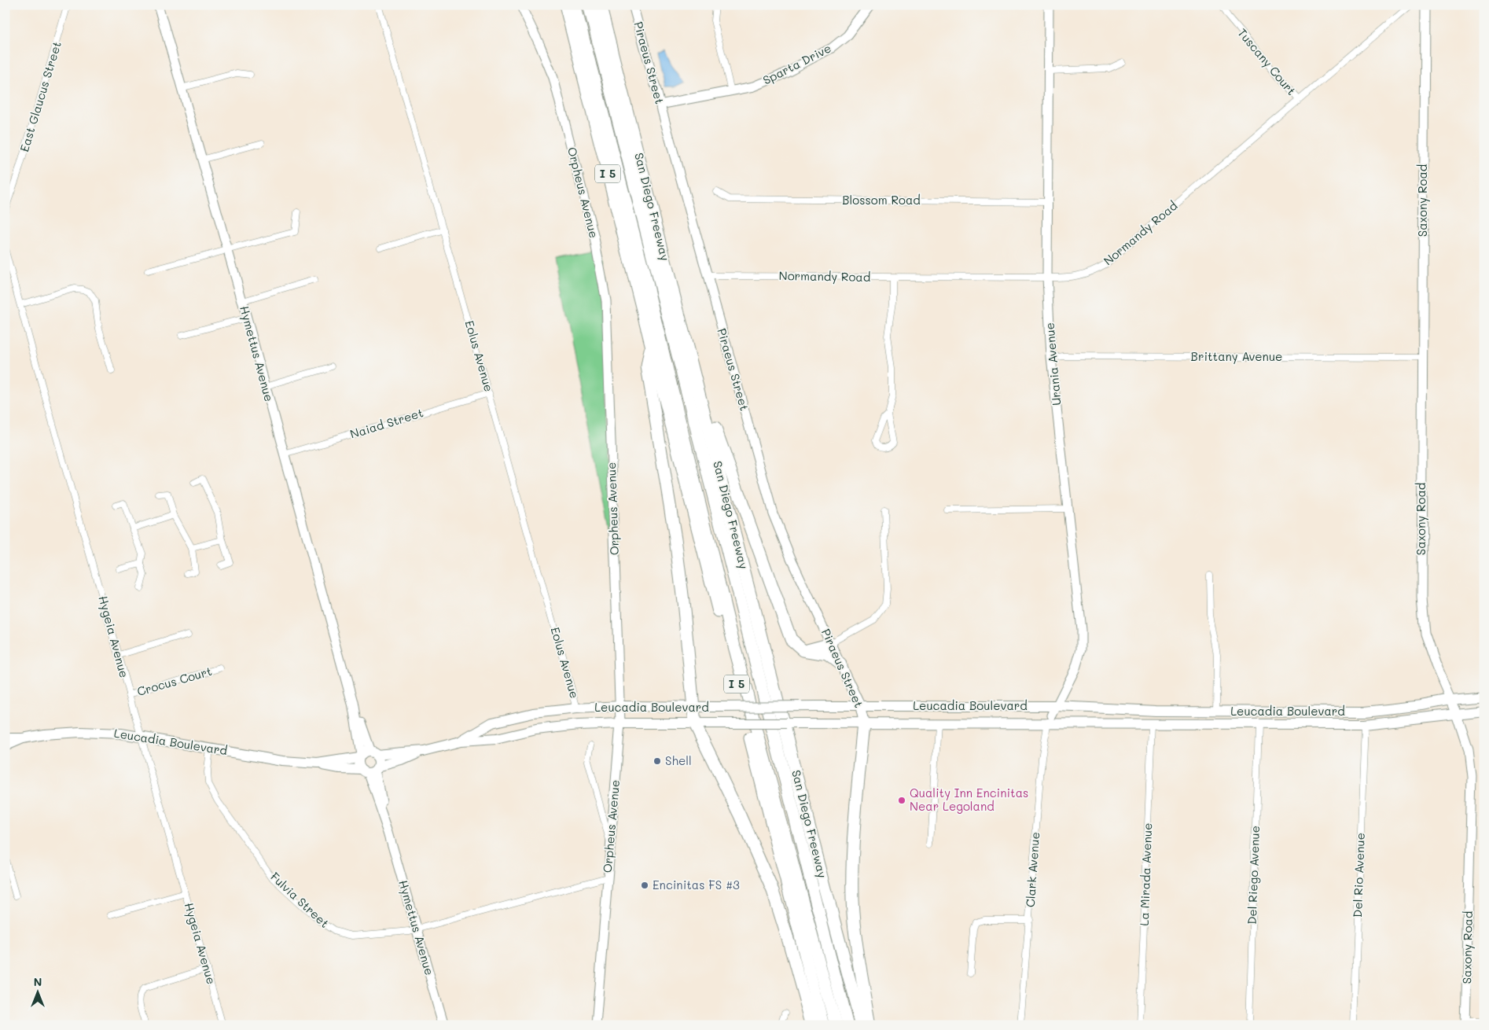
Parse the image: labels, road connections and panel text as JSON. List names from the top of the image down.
{
  "streets": {
    "highway": ["I 5", "San Diego Freeway"],
    "main road": ["Piraeus Street", "Leucadia Boulevard"],
    "street": [
      "Tuscany Court",
      "Sparta Drive",
      "East Glaucus Street",
      "Orpheus Avenue",
      "Blossom Road",
      "Saxony Road",
      "Normandy Road",
      "Hymettus Avenue",
      "Eolus Avenue",
      "Brittany Avenue",
      "Urania Avenue",
      "Naiad Street",
      "Hygeia Avenue",
      "Crocus Court",
      "Clark Avenue",
      "La Mirada Avenue",
      "Del Riego Avenue",
      "Del Rio Avenue",
      "Fulvia Street"
    ]
  },
  "crossings": [
    ["Tuscany Court", "Normandy Road"],
    ["Piraeus Street", "Sparta Drive"],
    ["Piraeus Street", "Normandy Road"],
    ["Piraeus Street", "Leucadia Boulevard"],
    ["Orpheus Avenue", "Leucadia Boulevard"],
    ["Orpheus Avenue", "Fulvia Street"],
    ["Blossom Road", "Urania Avenue"],
    ["Saxony Road", "Brittany Avenue"],
    ["Saxony Road", "Leucadia Boulevard"],
    ["Normandy Road", "Urania Avenue"],
    ["Hymettus Avenue", "Naiad Street"],
    ["Hymettus Avenue", "Leucadia Boulevard"],
    ["Hymettus Avenue", "Fulvia Street"],
    ["Eolus Avenue", "Naiad Street"],
    ["Eolus Avenue", "Leucadia Boulevard"],
    ["Brittany Avenue", "Urania Avenue"],
    ["Urania Avenue", "Leucadia Boulevard"],
    ["Urania Avenue", "Clark Avenue"],
    ["Hygeia Avenue", "Crocus Court"],
    ["Hygeia Avenue", "Leucadia Boulevard"],
    ["Leucadia Boulevard", "Clark Avenue"],
    ["Leucadia Boulevard", "La Mirada Avenue"],
    ["Leucadia Boulevard", "Del Riego Avenue"],
    ["Leucadia Boulevard", "Del Rio Avenue"],
    ["Leucadia Boulevard", "Fulvia Street"]
  ],
  "places": ["Shell", "Quality Inn Encinitas Near Legoland", "Encinitas FS #3"],
  "north": "top"
}
